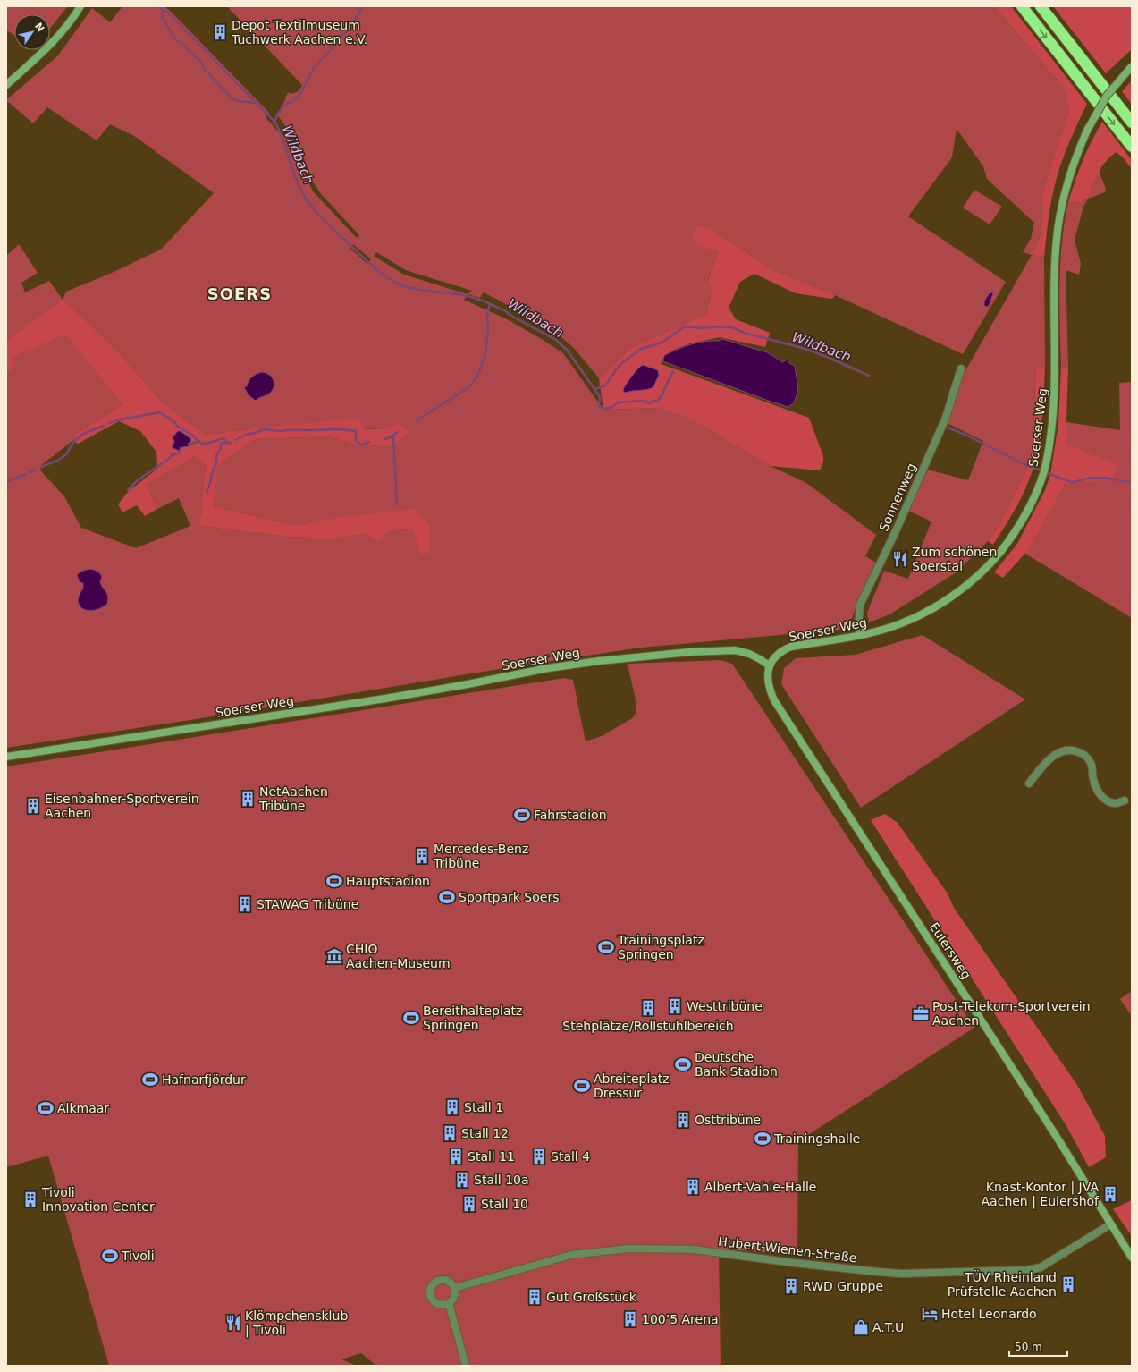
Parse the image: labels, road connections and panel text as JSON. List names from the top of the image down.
{
  "streets": {
    "main road": ["Soerser Weg", "Eulersweg"],
    "street": ["Sonnenweg", "Hubert-Wienen-Straße"]
  },
  "crossings": [
    ["Soerser Weg", "Sonnenweg"],
    ["Soerser Weg", "Eulersweg"],
    ["Eulersweg", "Hubert-Wienen-Straße"]
  ],
  "districts": ["SOERS"],
  "water": ["Wildbach"],
  "places": {
    "building": [
      "Depot Textilmuseum Tuchwerk Aachen e.V.",
      "NetAachen Tribüne",
      "Eisenbahner-Sportverein Aachen",
      "Mercedes-Benz Tribüne",
      "STAWAG Tribüne",
      "Westtribüne",
      "Stehplätze/Rollstuhlbereich",
      "Stall 1",
      "Osttribüne",
      "Stall 12",
      "Stall 11",
      "Stall 4",
      "Stall 10a",
      "Albert-Vahle-Halle",
      "Knast-Kontor | JVA Aachen | Eulershof",
      "Tivoli Innovation Center",
      "Stall 10",
      "TÜV Rheinland Prüfstelle Aachen",
      "RWD Gruppe",
      "Gut Großstück",
      "100’5 Arena"
    ],
    "restaurant": ["Zum schönen Soerstal", "Klömpchensklub | Tivoli"],
    "sports": [
      "Fahrstadion",
      "Hauptstadion",
      "Sportpark Soers",
      "Trainingsplatz Springen",
      "Bereithalteplatz Springen",
      "Deutsche Bank Stadion",
      "Hafnarfjördur",
      "Abreiteplatz Dressur",
      "Alkmaar",
      "Trainingshalle",
      "Tivoli"
    ],
    "museum": ["CHIO Aachen-Museum"],
    "office": ["Post-Telekom-Sportverein Aachen"],
    "hotel": ["Hotel Leonardo"],
    "shop": ["A.T.U"]
  },
  "scale_bar": "50 m",
  "north": "top right"
}
